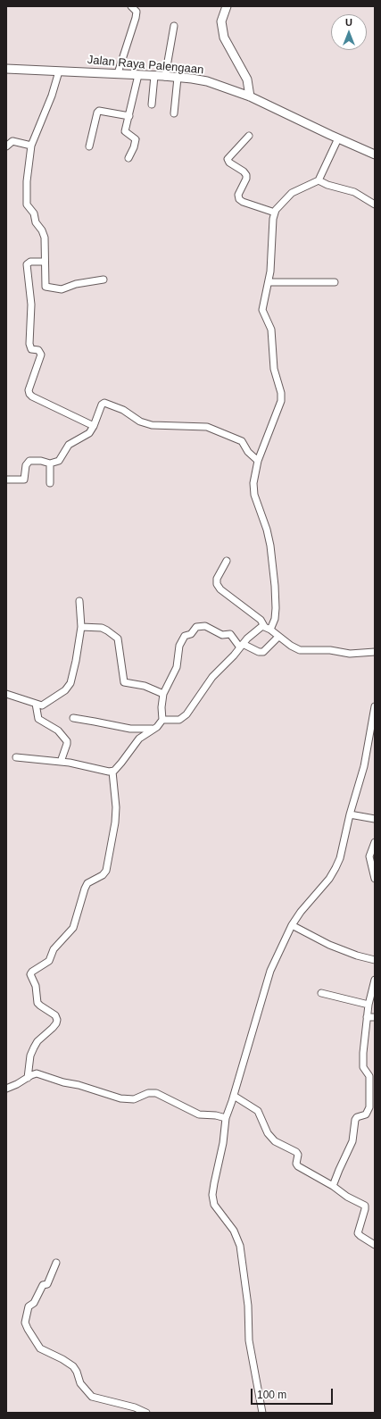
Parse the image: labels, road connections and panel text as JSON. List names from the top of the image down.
{
  "streets": {
    "street": ["Jalan Raya Palengaan"]
  },
  "scale_bar": "100 m",
  "north": "top"
}
